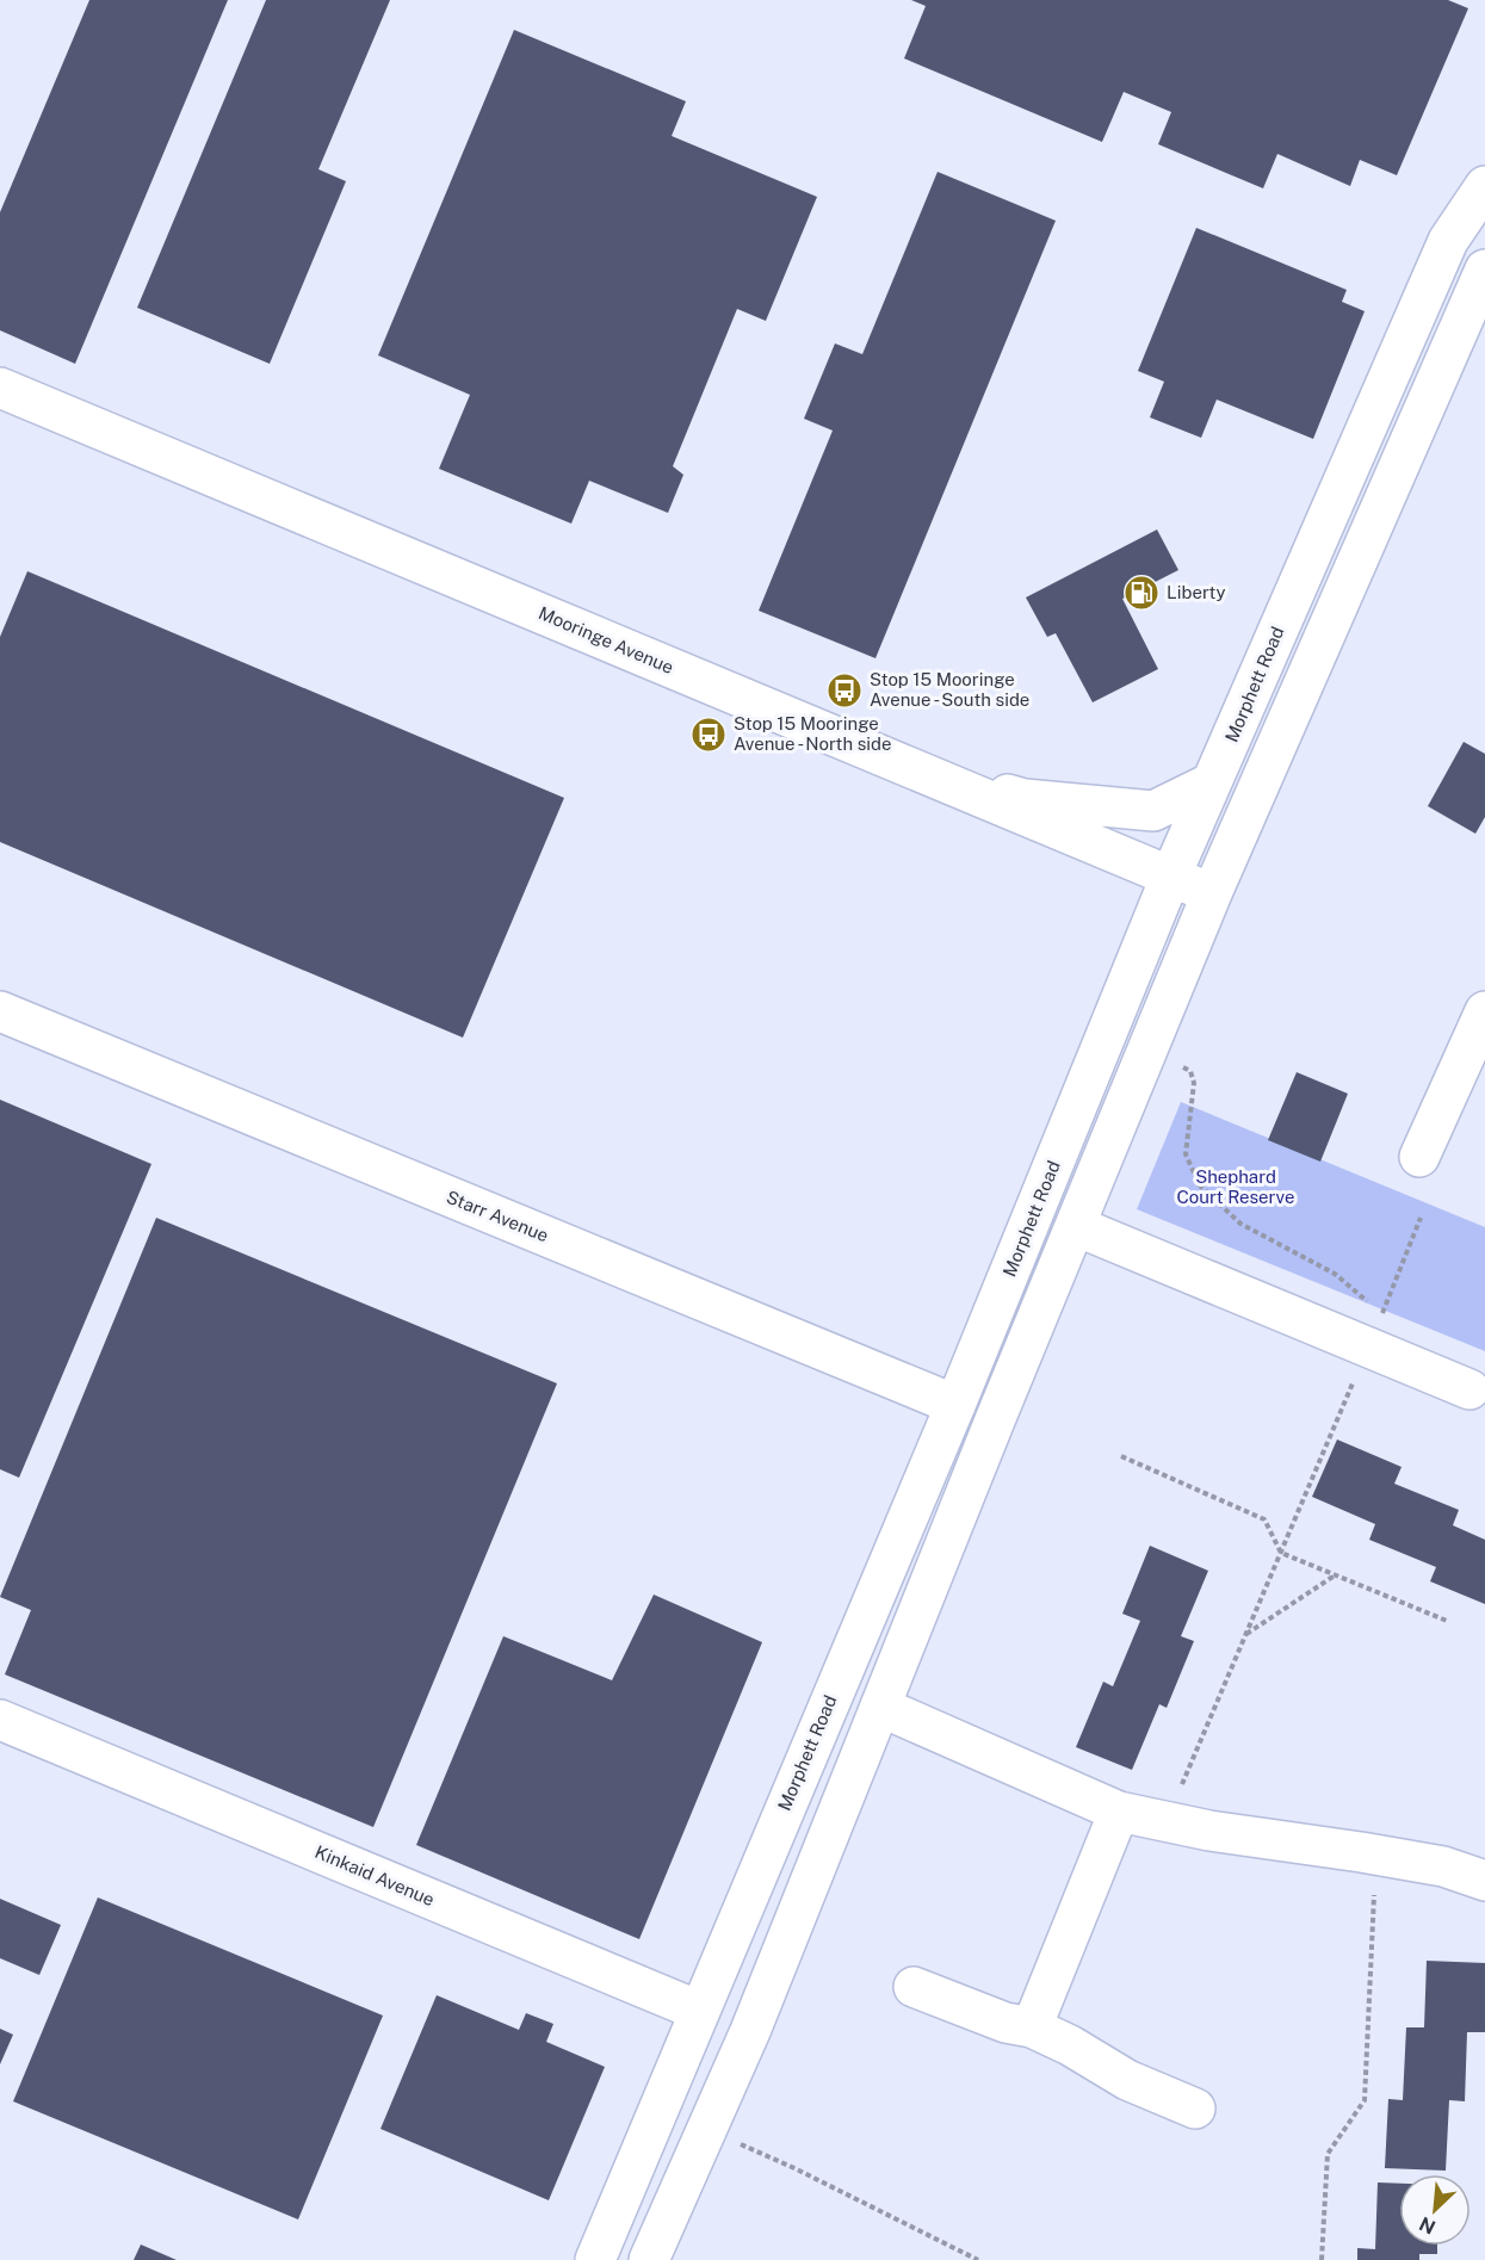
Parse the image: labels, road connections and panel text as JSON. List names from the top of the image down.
{
  "streets": {
    "street": [
      "Mooringe Avenue",
      "Morphett Road",
      "Starr Avenue",
      "Kinkaid Avenue"
    ]
  },
  "crossings": [
    ["Mooringe Avenue", "Morphett Road"],
    ["Morphett Road", "Starr Avenue"],
    ["Morphett Road", "Kinkaid Avenue"]
  ],
  "parks": ["Shephard Court Reserve"],
  "places": {
    "fuel station": ["Liberty"],
    "bus stop": ["Stop 15 Mooringe Avenue - South side", "Stop 15 Mooringe Avenue - North side"]
  },
  "north": "bottom left"
}
